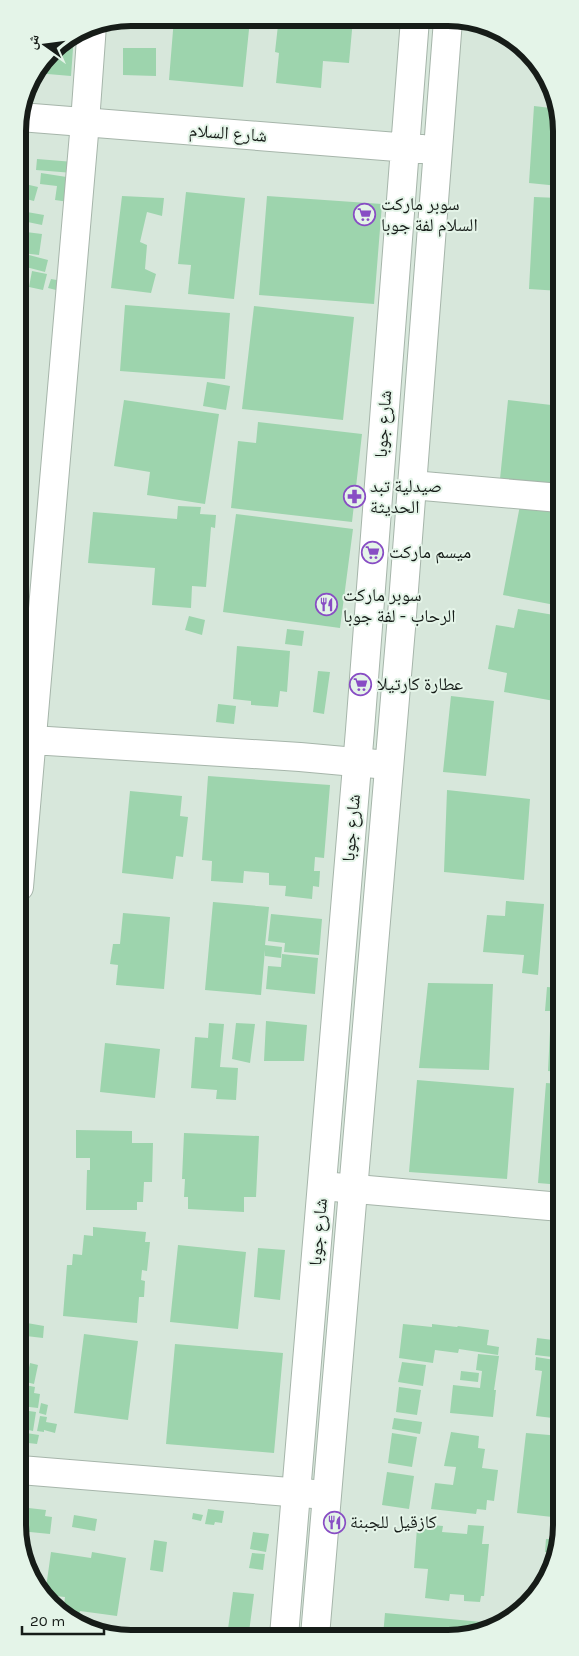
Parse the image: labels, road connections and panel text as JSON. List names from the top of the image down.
{
  "streets": {
    "street": ["شارع السلام", "شارع جوبا"]
  },
  "crossings": [
    ["شارع السلام", "شارع جوبا"]
  ],
  "places": {
    "supermarket": ["سوبر ماركت السلام لفة جوبا", "ميسم ماركت", "عطارة كارتيلا"],
    "pharmacy": ["صيدلية تبد الحديثة"],
    "restaurant": ["سوبر ماركت الرحاب - لفة جوبا", "كازقيل للجبنة"]
  },
  "scale_bar": "20 m",
  "north": "left"
}
